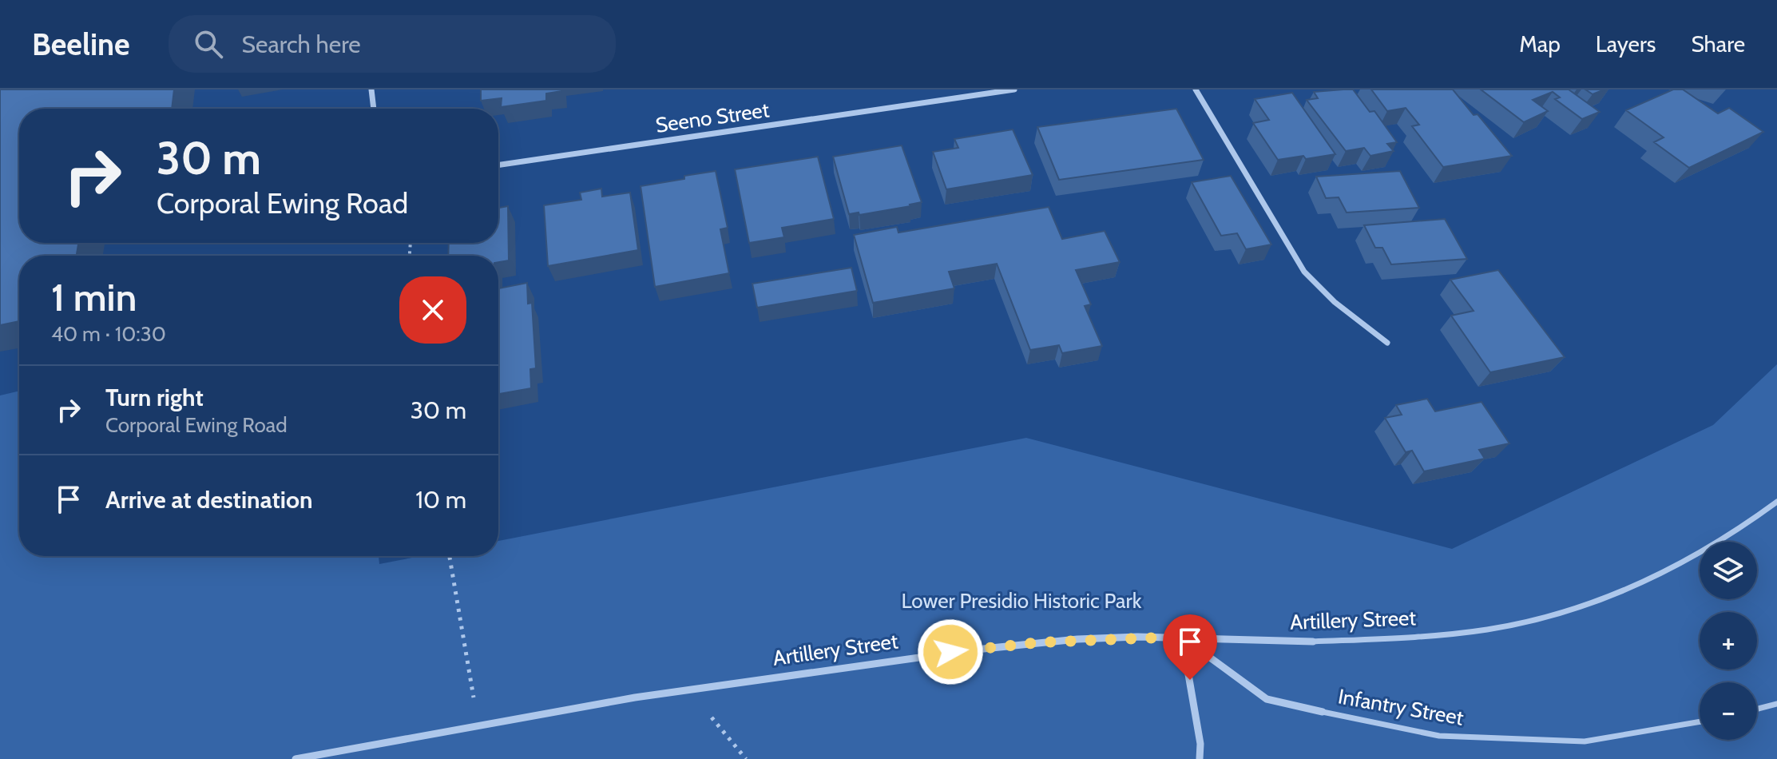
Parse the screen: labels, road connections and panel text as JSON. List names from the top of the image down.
{
  "streets": {
    "street": ["Seeno Street", "Artillery Street", "Infantry Street"]
  },
  "crossings": [
    ["Artillery Street", "Infantry Street"]
  ],
  "parks": ["Lower Presidio Historic Park"],
  "page": {
    "header": "Beeline",
    "search": "Search here",
    "nav": ["Map", "Layers", "Share"],
    "turn": ["30 m", "Corporal Ewing Road"],
    "heading": ["1 min", "40 m · 10:30"],
    "list": [
      {
        "name": "Turn right",
        "note": "Corporal Ewing Road",
        "value": "30 m"
      },
      {
        "name": "Arrive at destination",
        "value": "10 m"
      }
    ],
    "map_buttons": ["+", "−"]
  }
}
